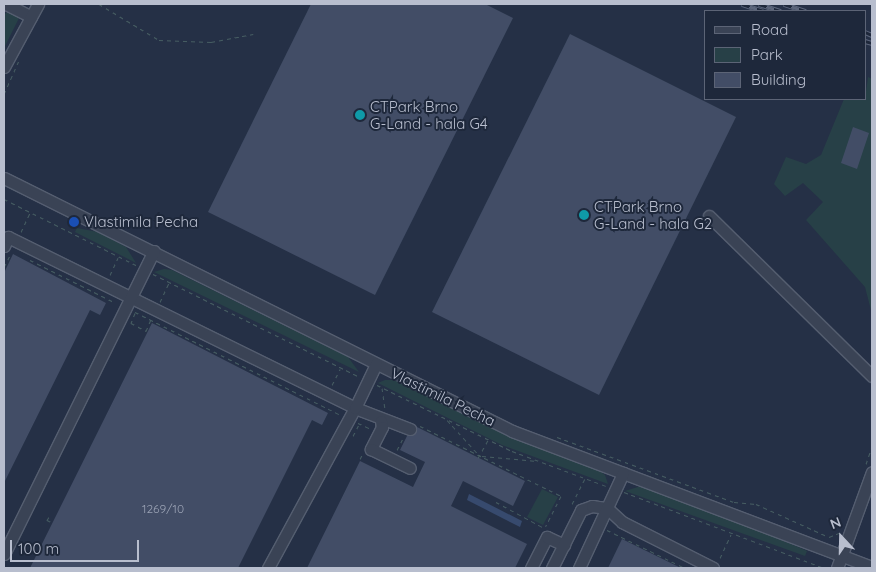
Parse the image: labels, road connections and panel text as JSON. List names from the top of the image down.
{
  "streets": {
    "street": ["Vlastimila Pecha"]
  },
  "places": ["CTPark Brno G-Land - hala G4", "CTPark Brno G-Land - hala G2", "Vlastimila Pecha"],
  "house_numbers": ["1269/10"],
  "legend": ["Road", "Park", "Building"],
  "scale_bar": "100 m",
  "north": "top"
}
